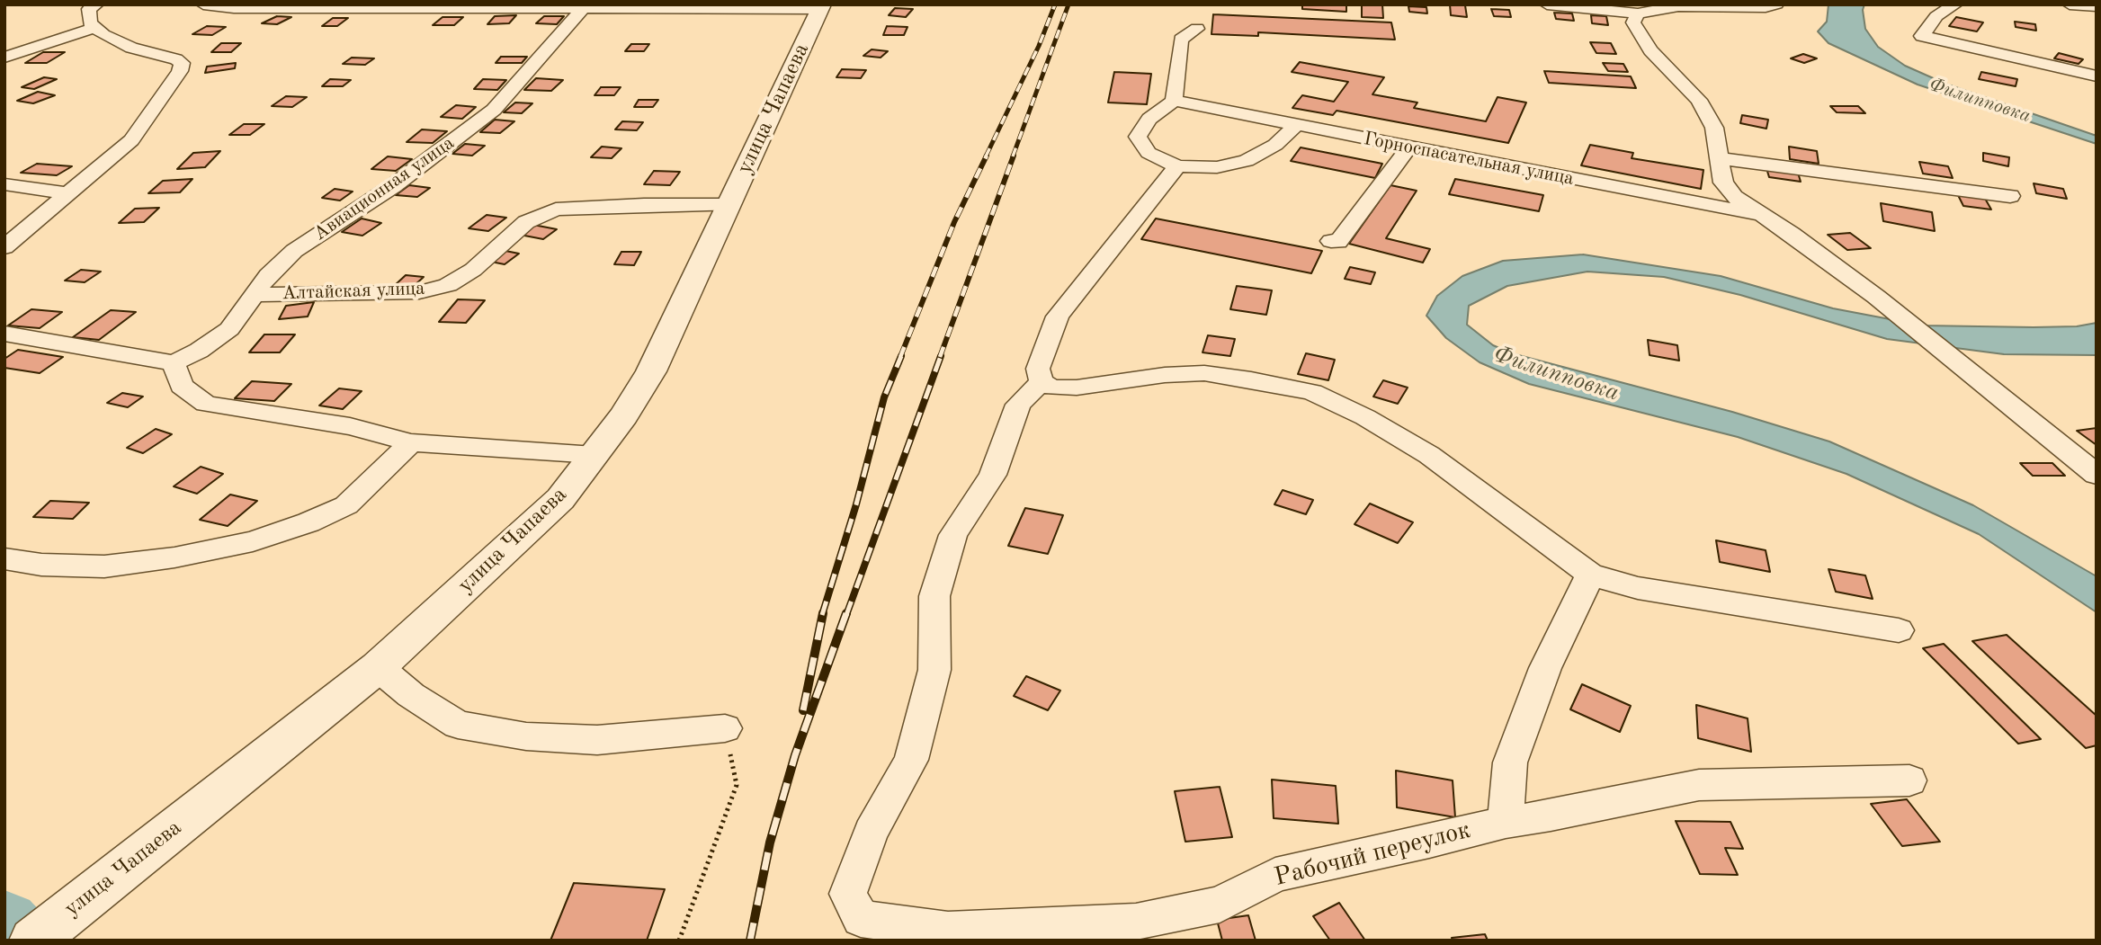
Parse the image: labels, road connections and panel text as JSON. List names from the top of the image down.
{
  "streets": {
    "street": [
      "улица Чапаева",
      "Горноспасательная улица",
      "Авиационная улица",
      "Алтайская улица",
      "Рабочий переулок"
    ]
  },
  "crossings": [
    ["улица Чапаева", "Алтайская улица"],
    ["Авиационная улица", "Алтайская улица"]
  ],
  "water": ["Филипповка"]
}
